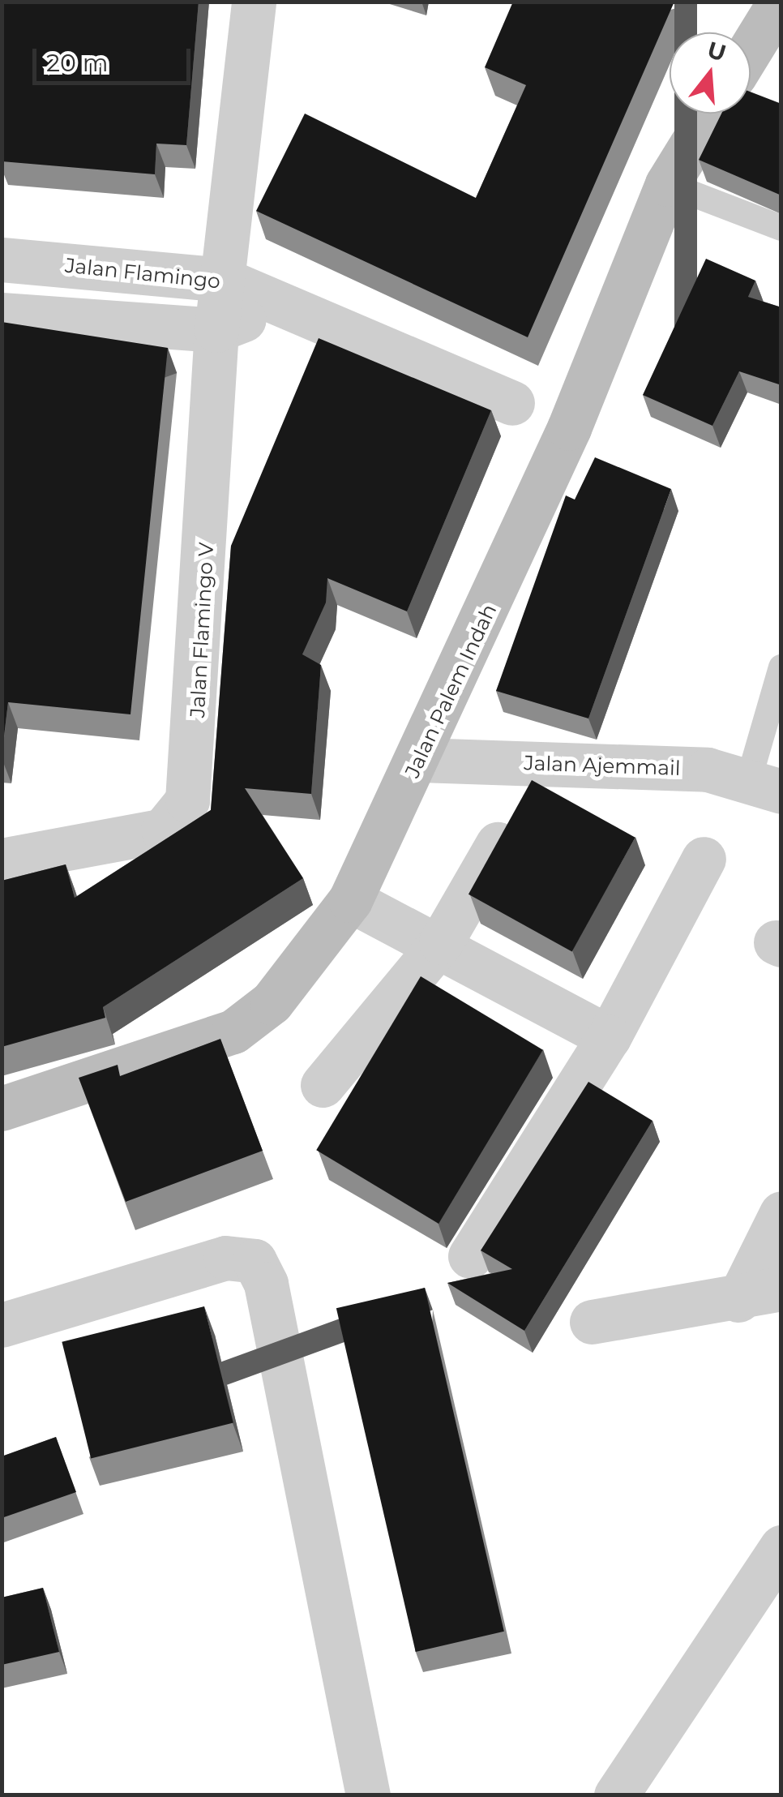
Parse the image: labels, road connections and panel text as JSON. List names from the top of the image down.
{
  "streets": {
    "street": [
      "Jalan Flamingo",
      "Jalan Flamingo V",
      "Jalan Palem Indah",
      "Jalan Ajemmail"
    ]
  },
  "crossings": [
    ["Jalan Flamingo", "Jalan Flamingo V"],
    ["Jalan Palem Indah", "Jalan Ajemmail"]
  ],
  "scale_bar": "20 m",
  "north": "top"
}
